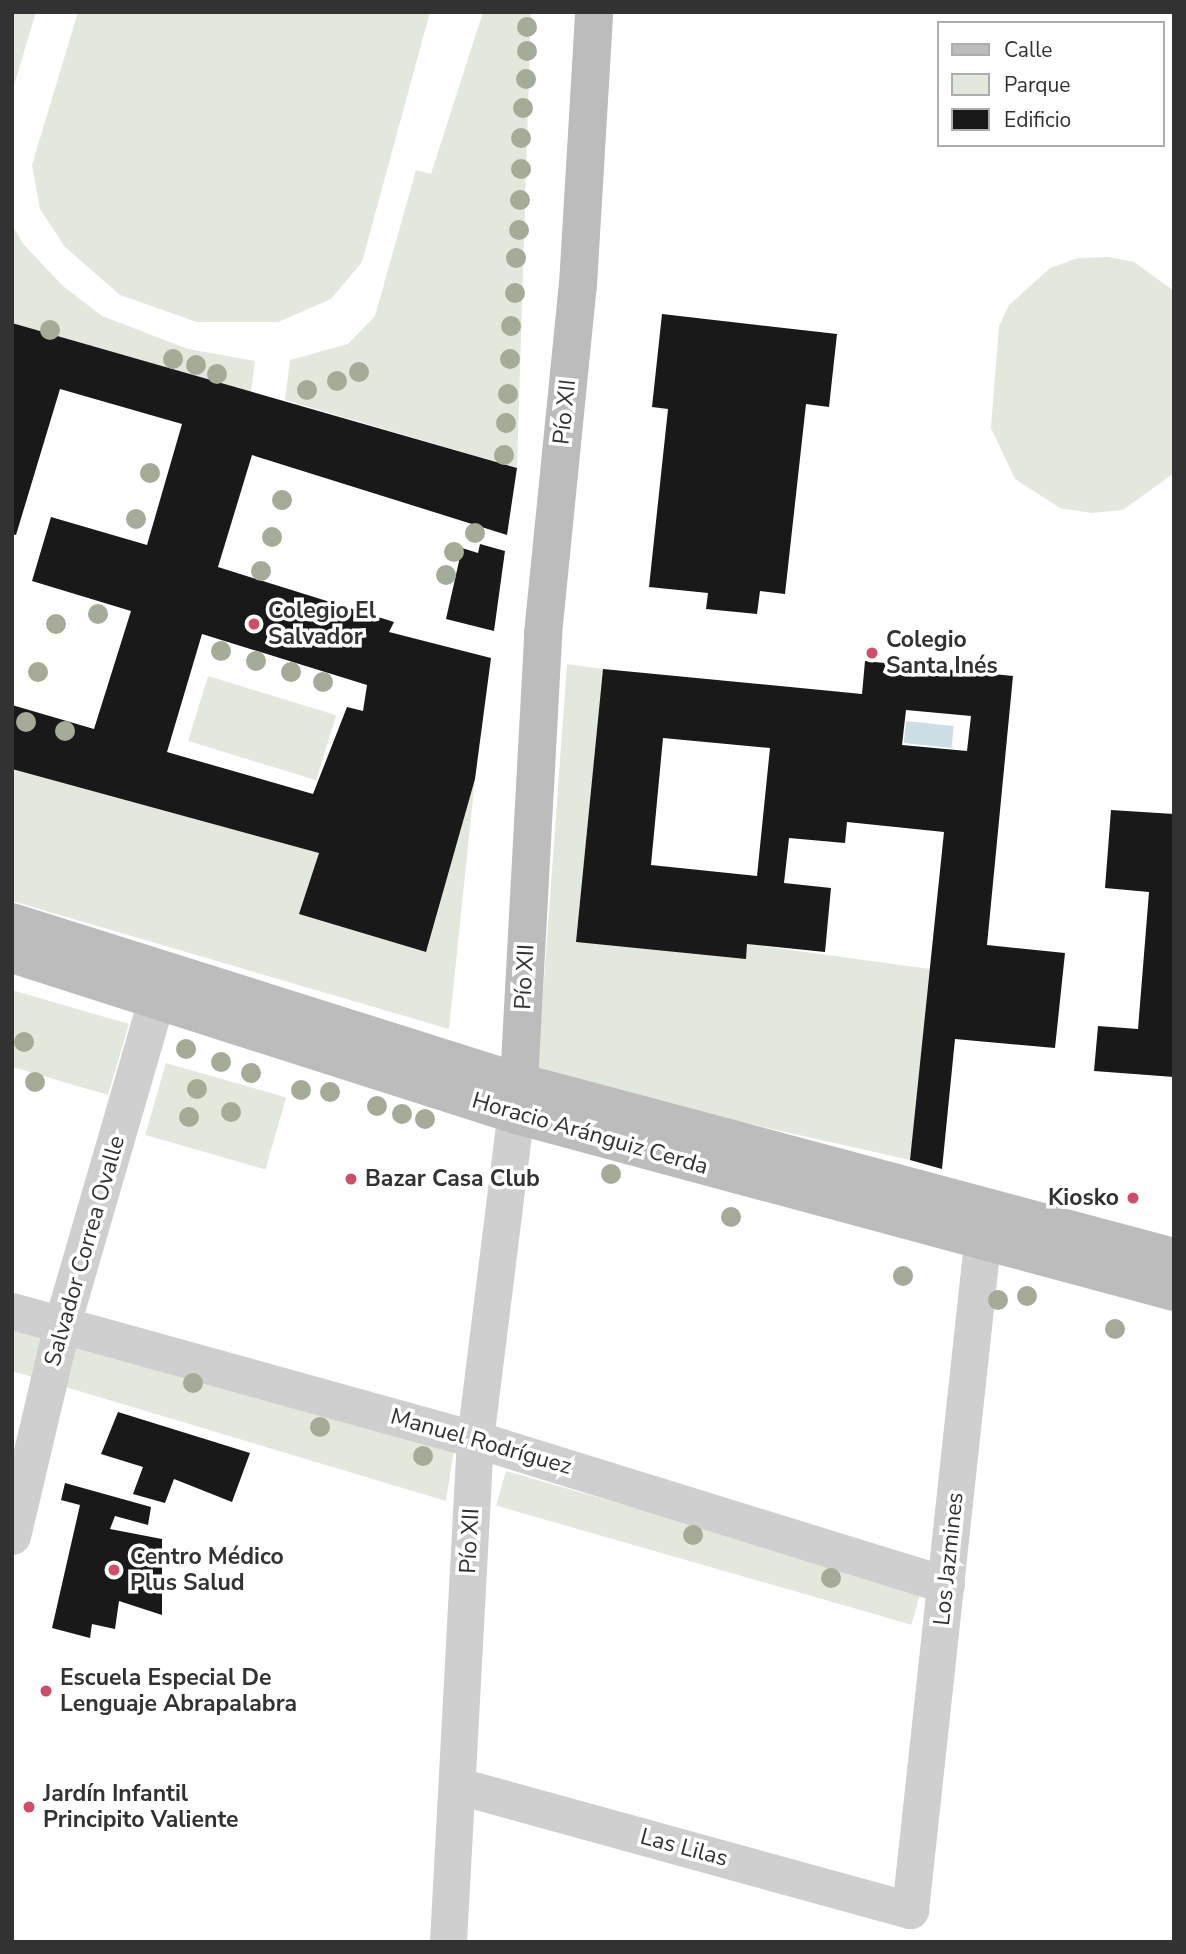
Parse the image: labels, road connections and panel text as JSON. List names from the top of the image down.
{
  "streets": {
    "street": [
      "Pío XII",
      "Horacio Aránguiz Cerda",
      "Salvador Correa Ovalle",
      "Manuel Rodríguez",
      "Los Jazmines",
      "Las Lilas"
    ]
  },
  "crossings": [
    ["Pío XII", "Horacio Aránguiz Cerda"],
    ["Pío XII", "Manuel Rodríguez"],
    ["Pío XII", "Las Lilas"],
    ["Horacio Aránguiz Cerda", "Salvador Correa Ovalle"],
    ["Horacio Aránguiz Cerda", "Los Jazmines"],
    ["Salvador Correa Ovalle", "Manuel Rodríguez"],
    ["Manuel Rodríguez", "Los Jazmines"],
    ["Los Jazmines", "Las Lilas"]
  ],
  "places": [
    "Colegio El Salvador",
    "Colegio Santa Inés",
    "Bazar Casa Club",
    "Kiosko",
    "Centro Médico Plus Salud",
    "Escuela Especial De Lenguaje Abrapalabra",
    "Jardín Infantil Principito Valiente"
  ],
  "legend": ["Calle", "Parque", "Edificio"]
}
